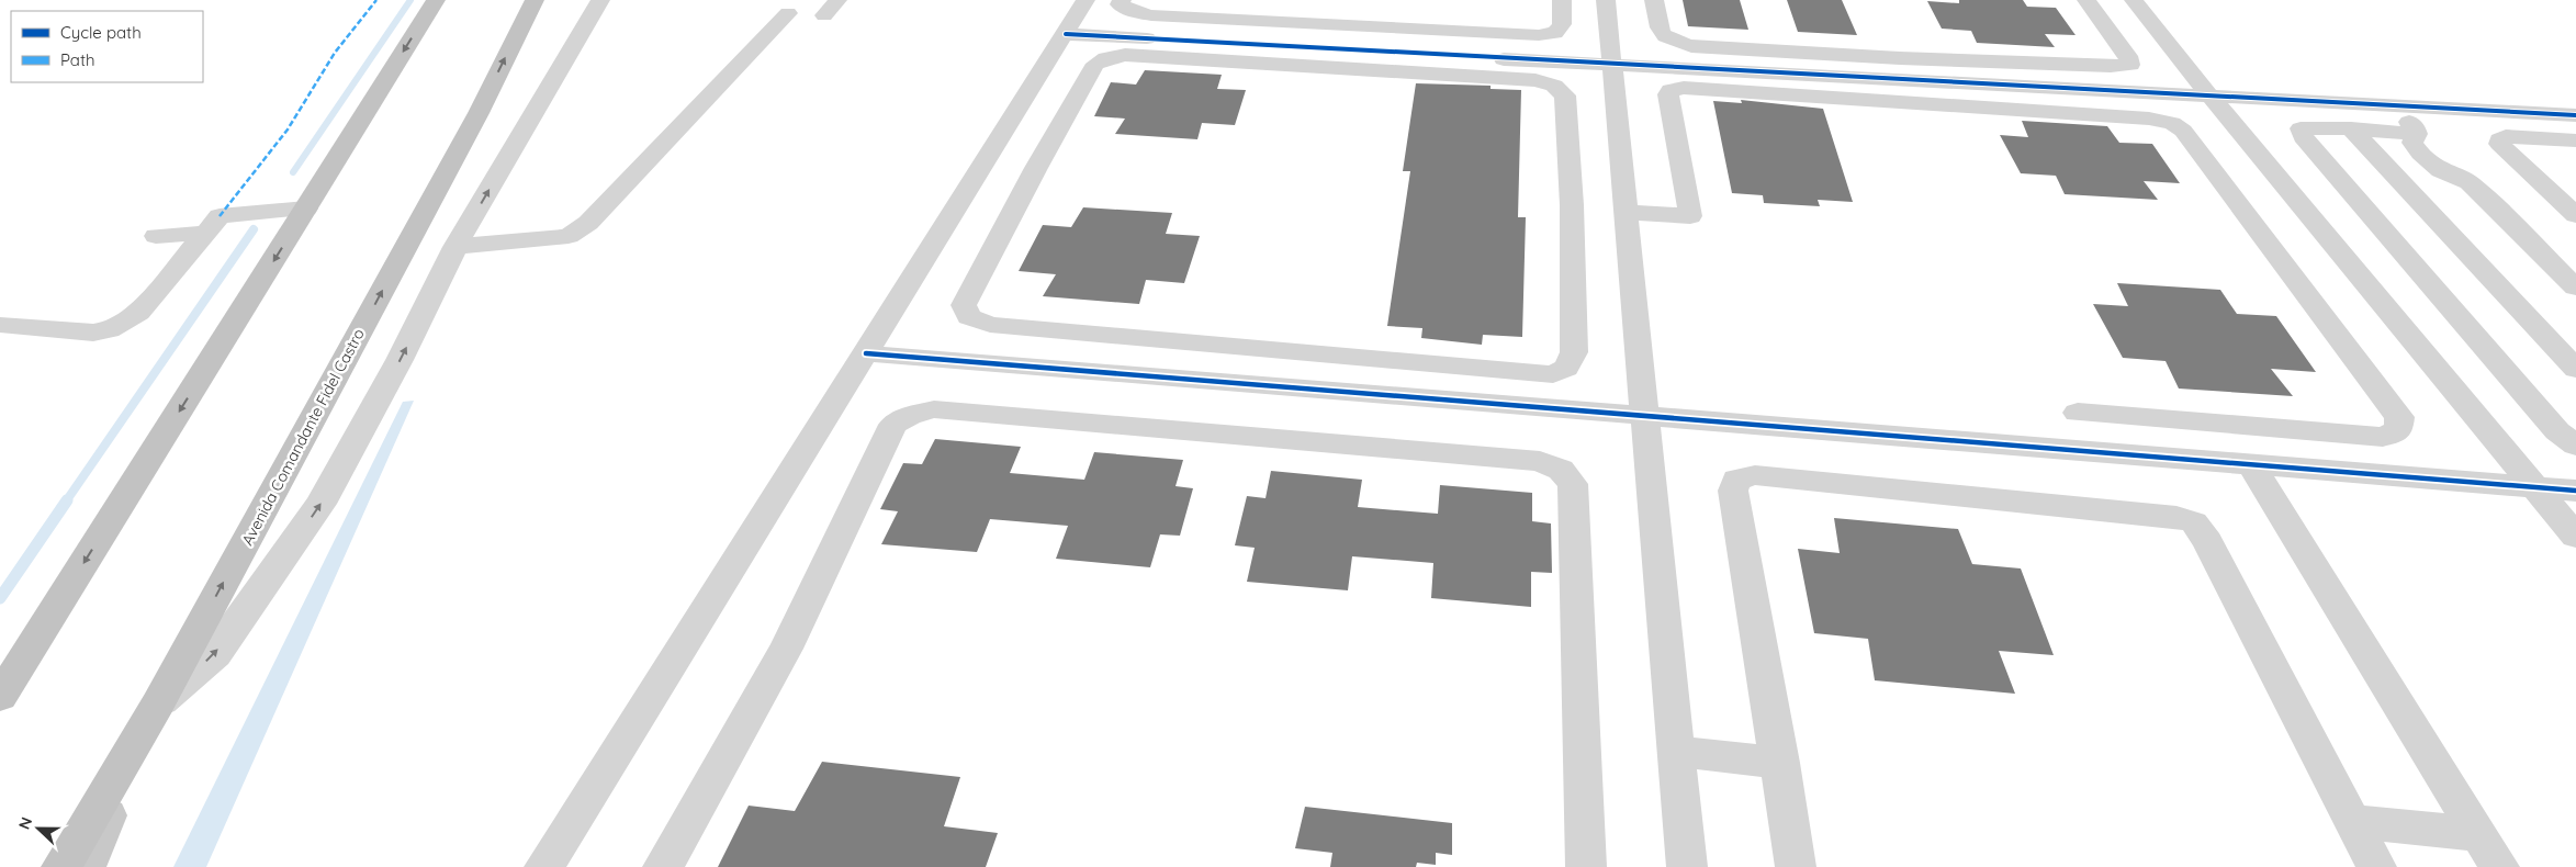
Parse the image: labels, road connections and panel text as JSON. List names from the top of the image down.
{
  "streets": {
    "highway": ["Avenida Comandante Fidel Castro"]
  },
  "legend": ["Cycle path", "Path"],
  "north": "left"
}
